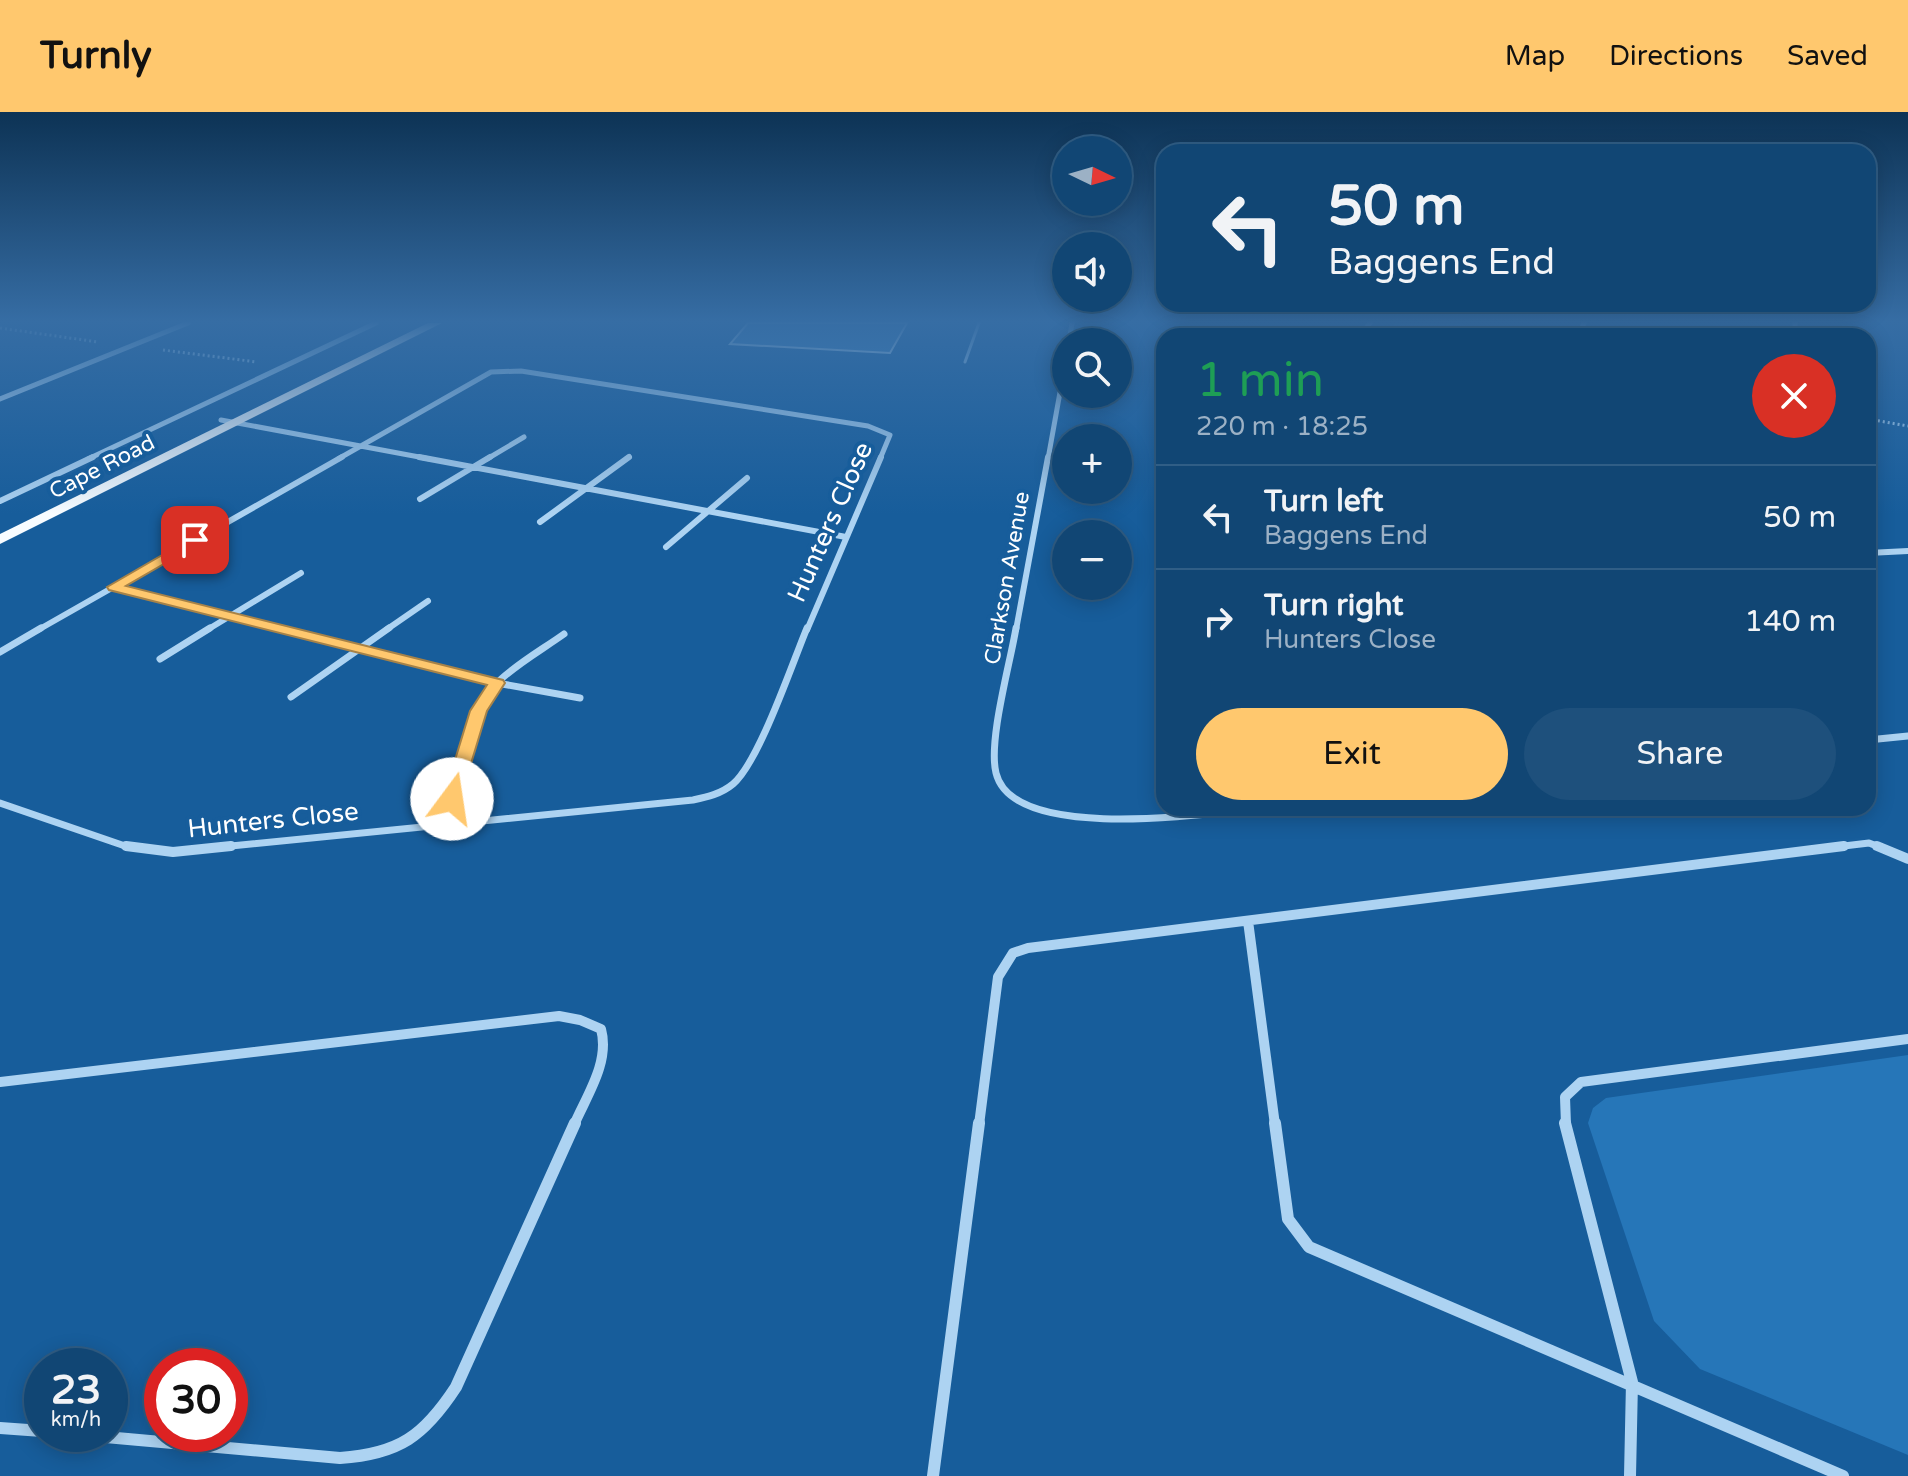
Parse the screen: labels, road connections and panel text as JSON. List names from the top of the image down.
{
  "streets": {
    "main road": ["Cape Road"],
    "street": ["Hunters Close", "Clarkson Avenue"]
  },
  "north": "right",
  "page": {
    "header": "Turnly",
    "nav": ["Map", "Directions", "Saved"],
    "map_buttons": ["+", "−"],
    "turn": ["50 m", "Baggens End"],
    "heading": ["1 min", "220 m · 18:25"],
    "list": [
      {
        "name": "Turn left",
        "note": "Baggens End",
        "value": "50 m"
      },
      {
        "name": "Turn right",
        "note": "Hunters Close",
        "value": "140 m"
      }
    ],
    "buttons": ["Exit", "Share"],
    "speed": "23 km/h",
    "limit": "30"
  }
}
